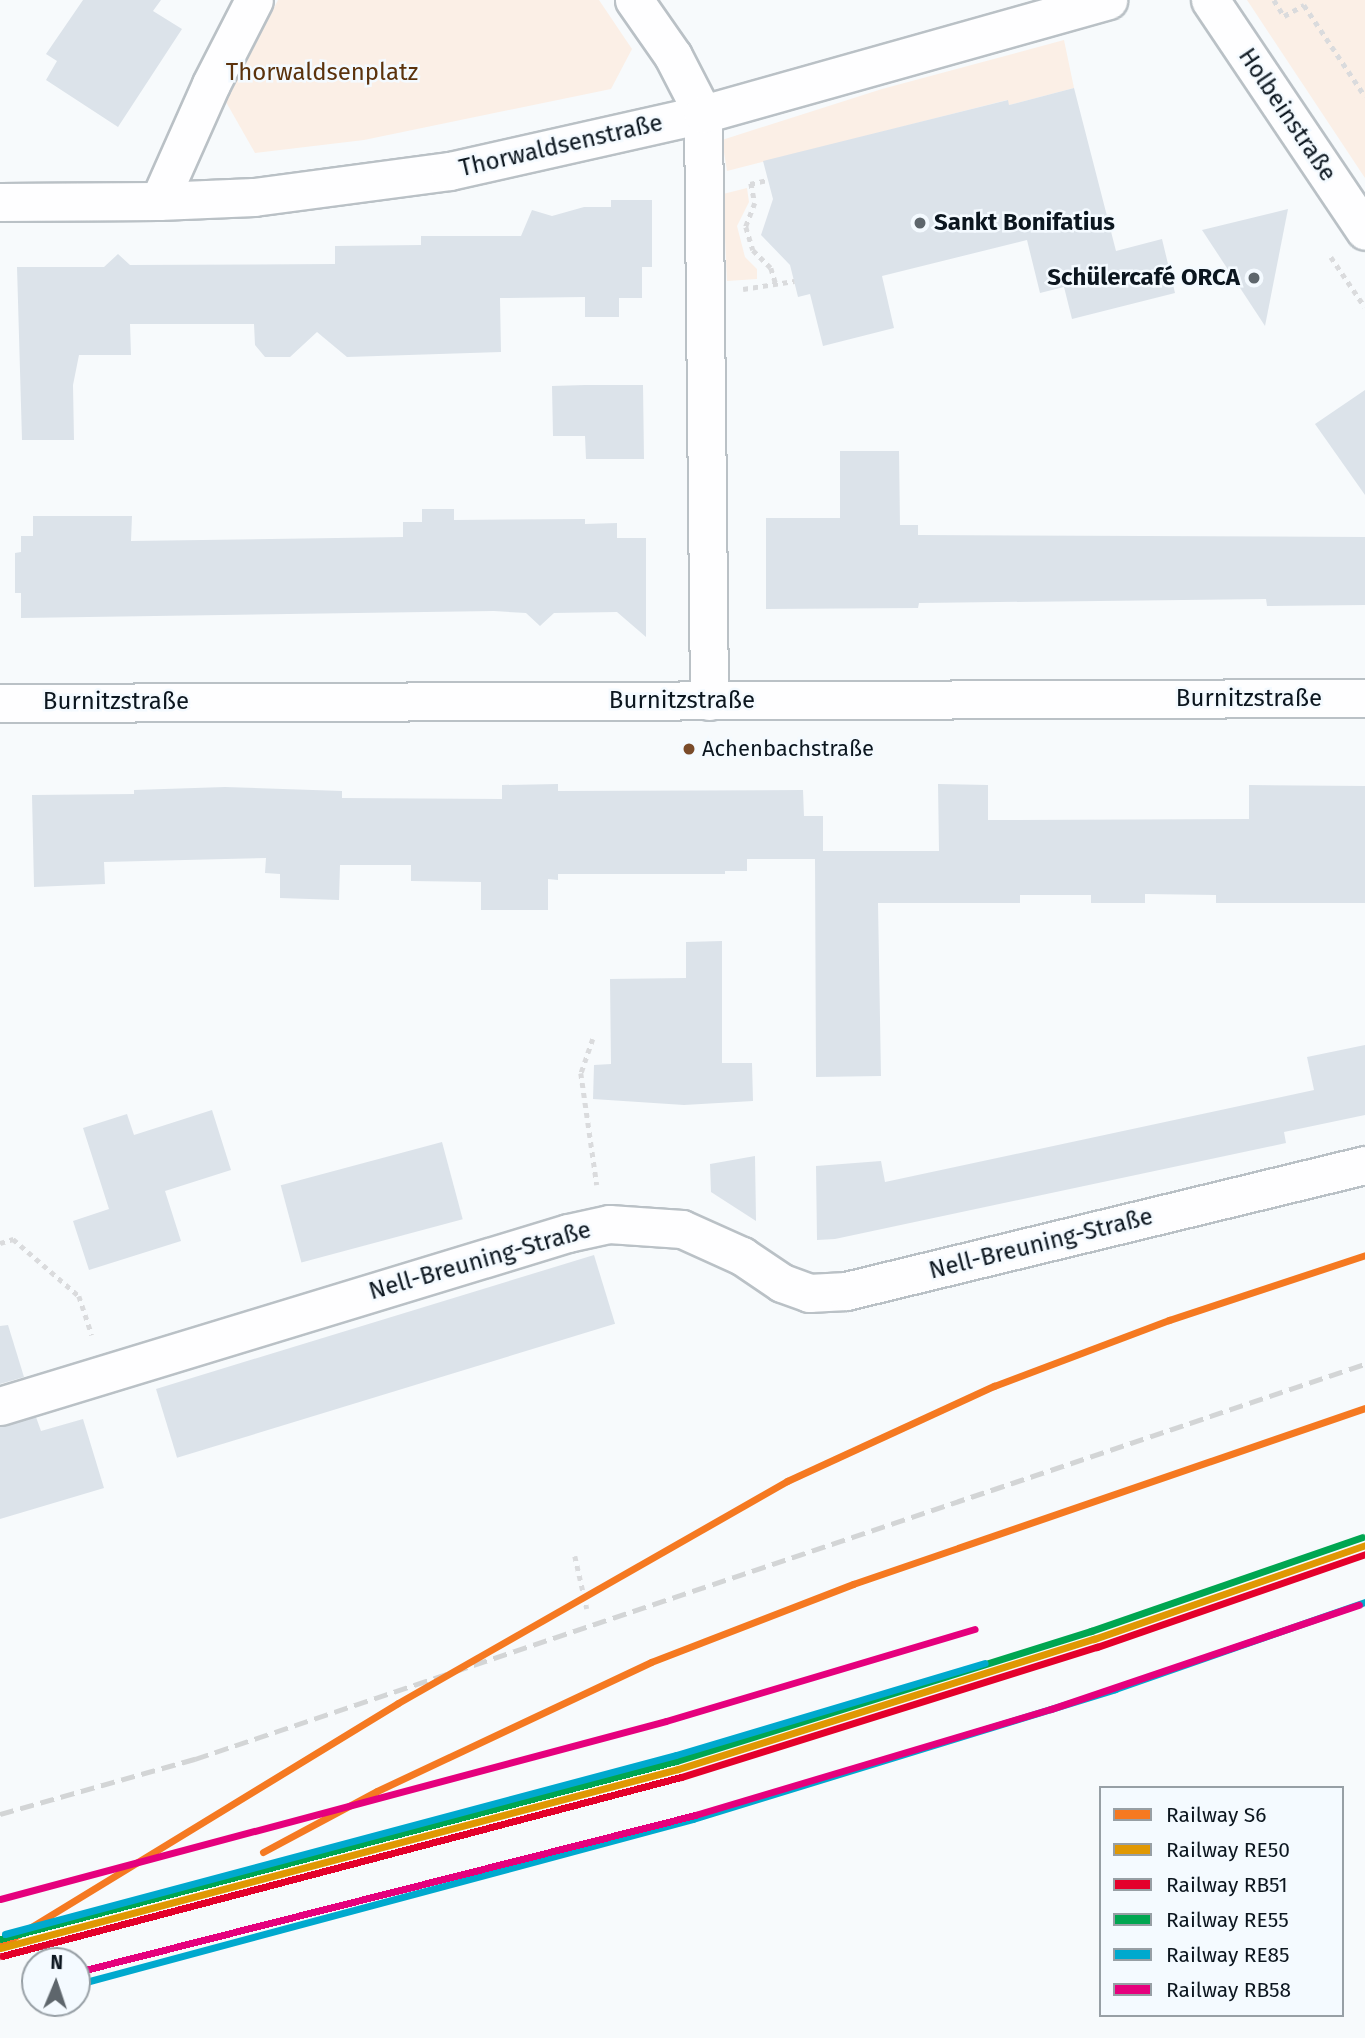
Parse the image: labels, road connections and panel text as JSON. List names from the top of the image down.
{
  "streets": {
    "street": [
      "Holbeinstraße",
      "Thorwaldsenstraße",
      "Burnitzstraße",
      "Nell-Breuning-Straße"
    ]
  },
  "parks": ["Thorwaldsenplatz"],
  "places": ["Sankt Bonifatius", "Schülercafé ORCA", "Achenbachstraße"],
  "lines": [
    "rail line S6",
    "rail line RE55",
    "rail line RE50",
    "rail line RB51",
    "rail line RE85",
    "rail line RB58"
  ],
  "legend": [
    "Railway S6",
    "Railway RE50",
    "Railway RB51",
    "Railway RE55",
    "Railway RE85",
    "Railway RB58"
  ],
  "north": "top"
}
